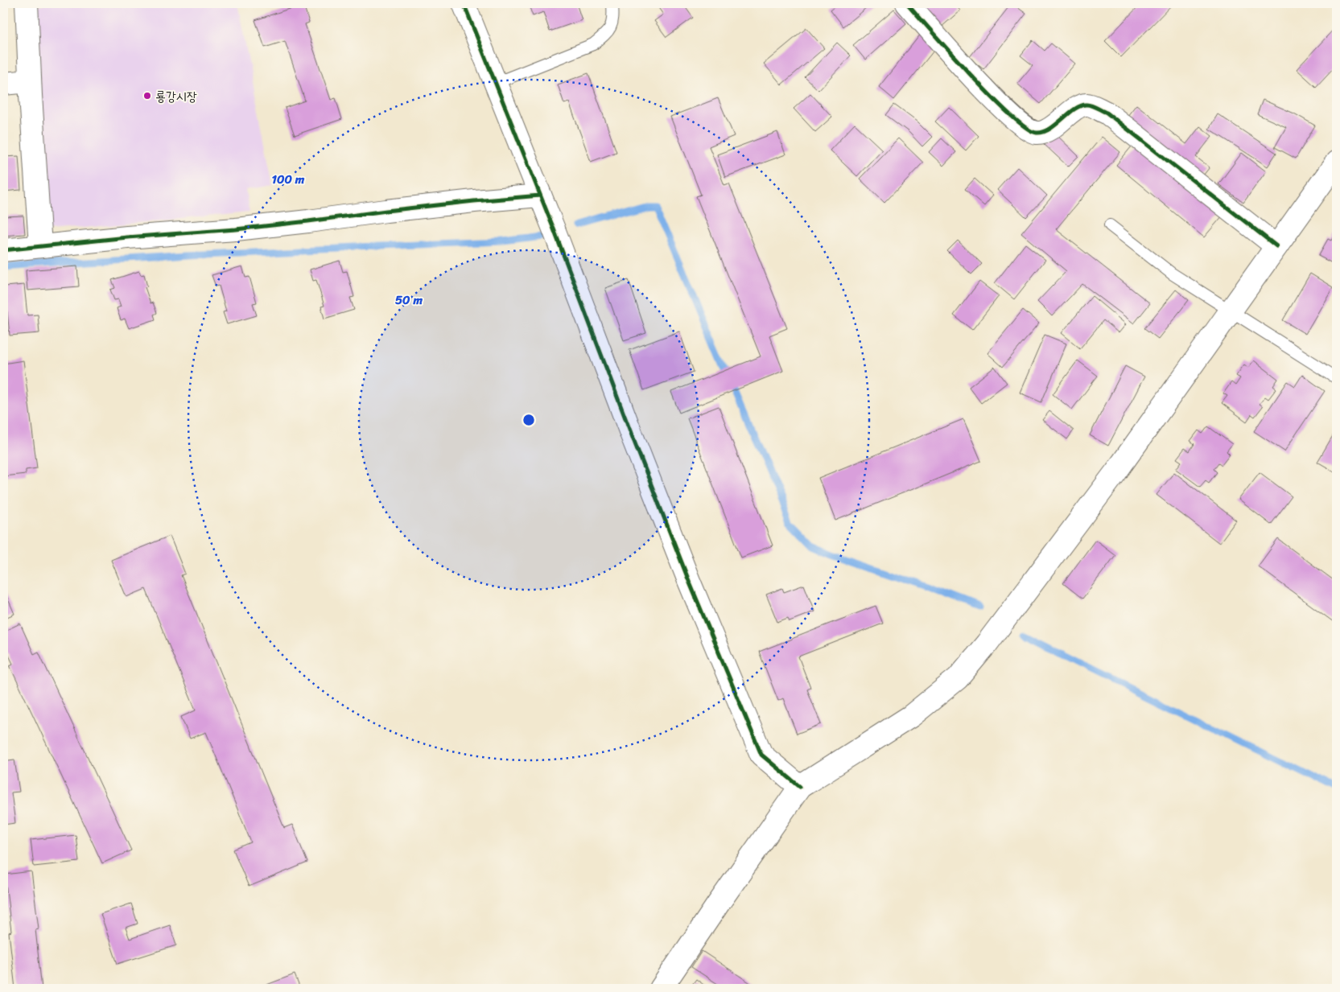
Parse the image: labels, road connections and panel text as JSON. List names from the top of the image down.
{
  "places": ["룡강시장"],
  "rings": ["100 m", "50 m"]
}
